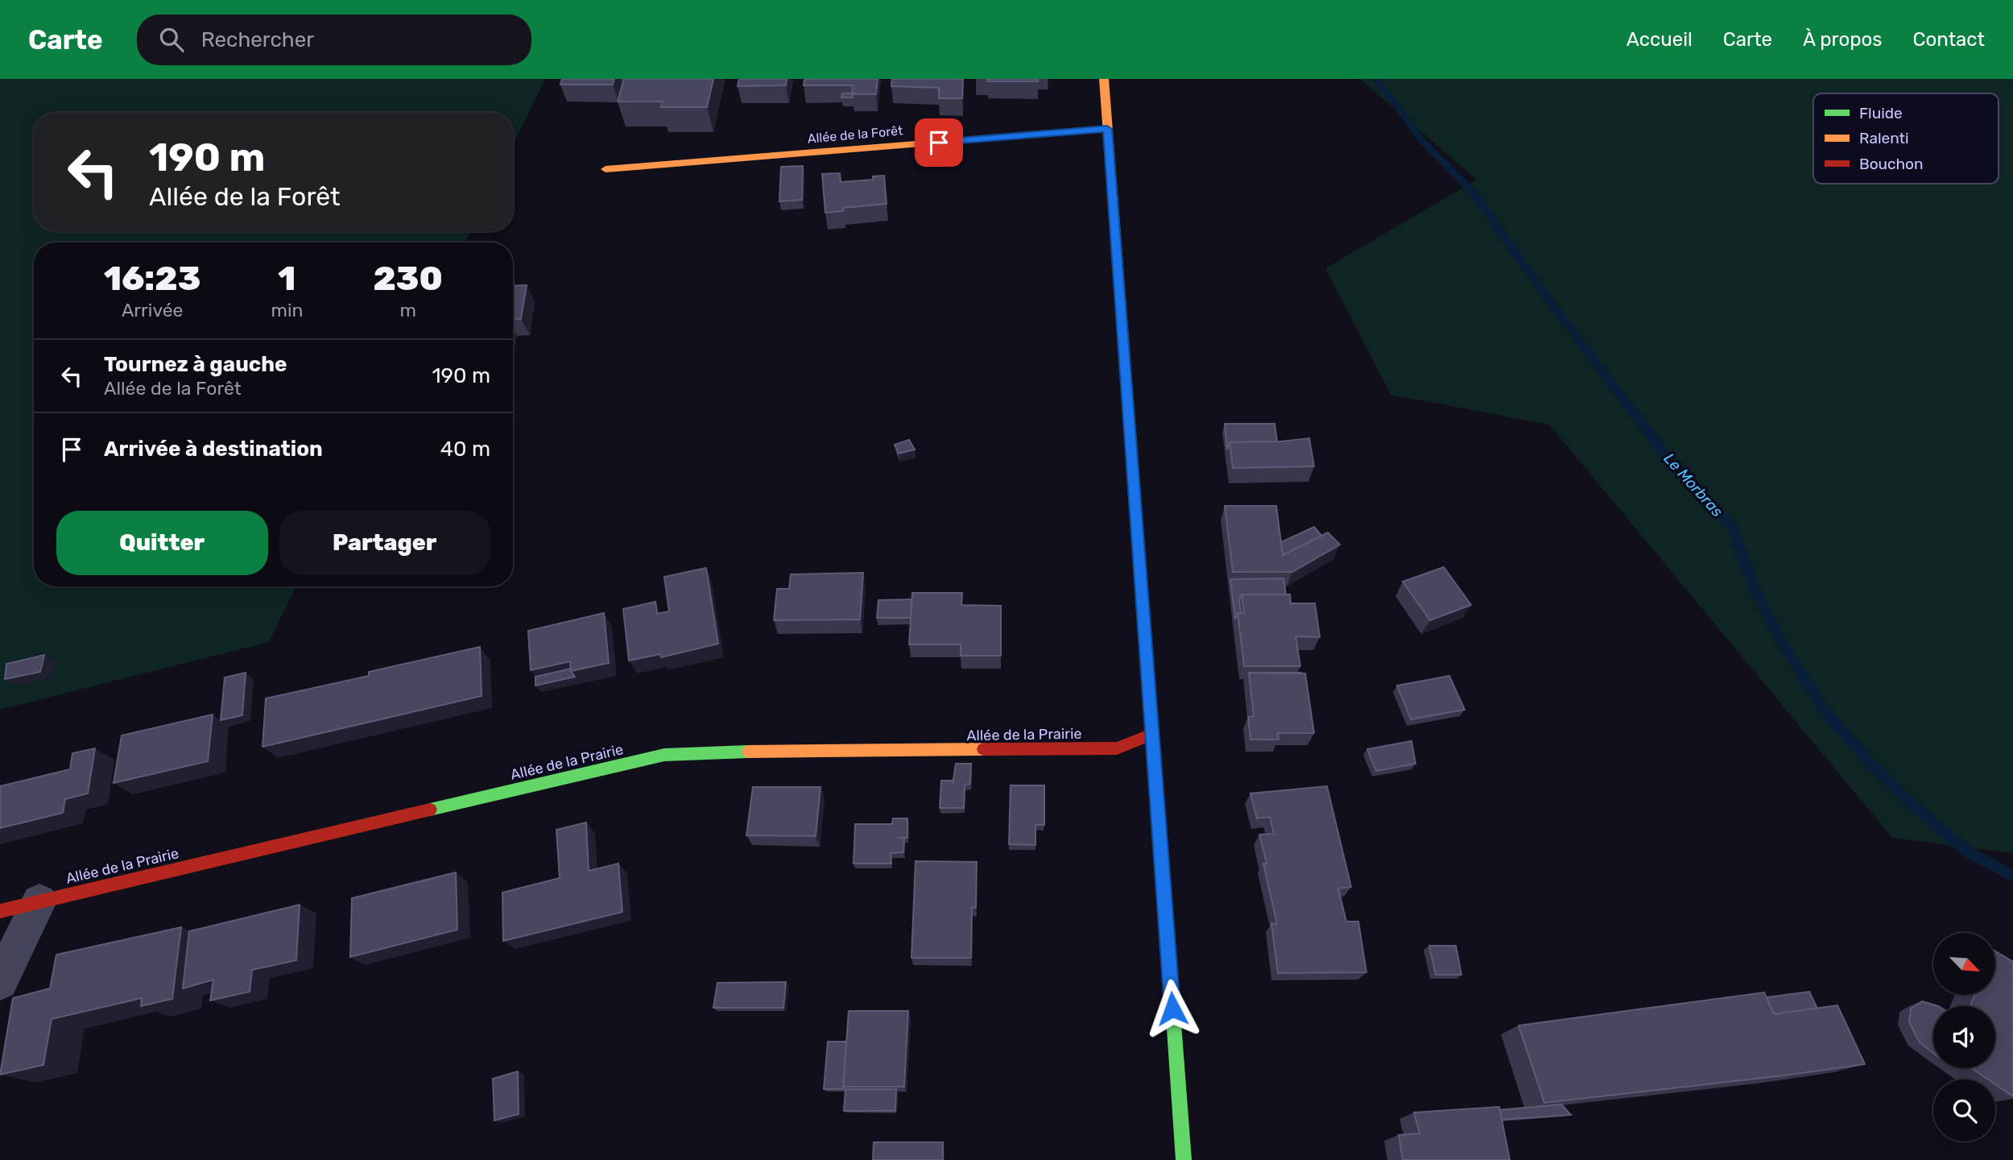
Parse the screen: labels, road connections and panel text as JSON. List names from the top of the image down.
{
  "streets": {
    "street": ["Allée de la Forêt", "Allée de la Prairie"]
  },
  "water": ["Le Morbras"],
  "legend": ["Fluide", "Ralenti", "Bouchon"],
  "north": "bottom right",
  "page": {
    "header": "Carte",
    "search": "Rechercher",
    "nav": [
      "Accueil",
      "Carte",
      "À propos",
      "Contact"
    ],
    "turn": ["190 m", "Allée de la Forêt"],
    "eta": [
      "16:23",
      "Arrivée",
      "1",
      "min",
      "230",
      "m"
    ],
    "list": [
      {
        "name": "Tournez à gauche",
        "note": "Allée de la Forêt",
        "value": "190 m"
      },
      {
        "name": "Arrivée à destination",
        "value": "40 m"
      }
    ],
    "buttons": ["Quitter", "Partager"]
  }
}
